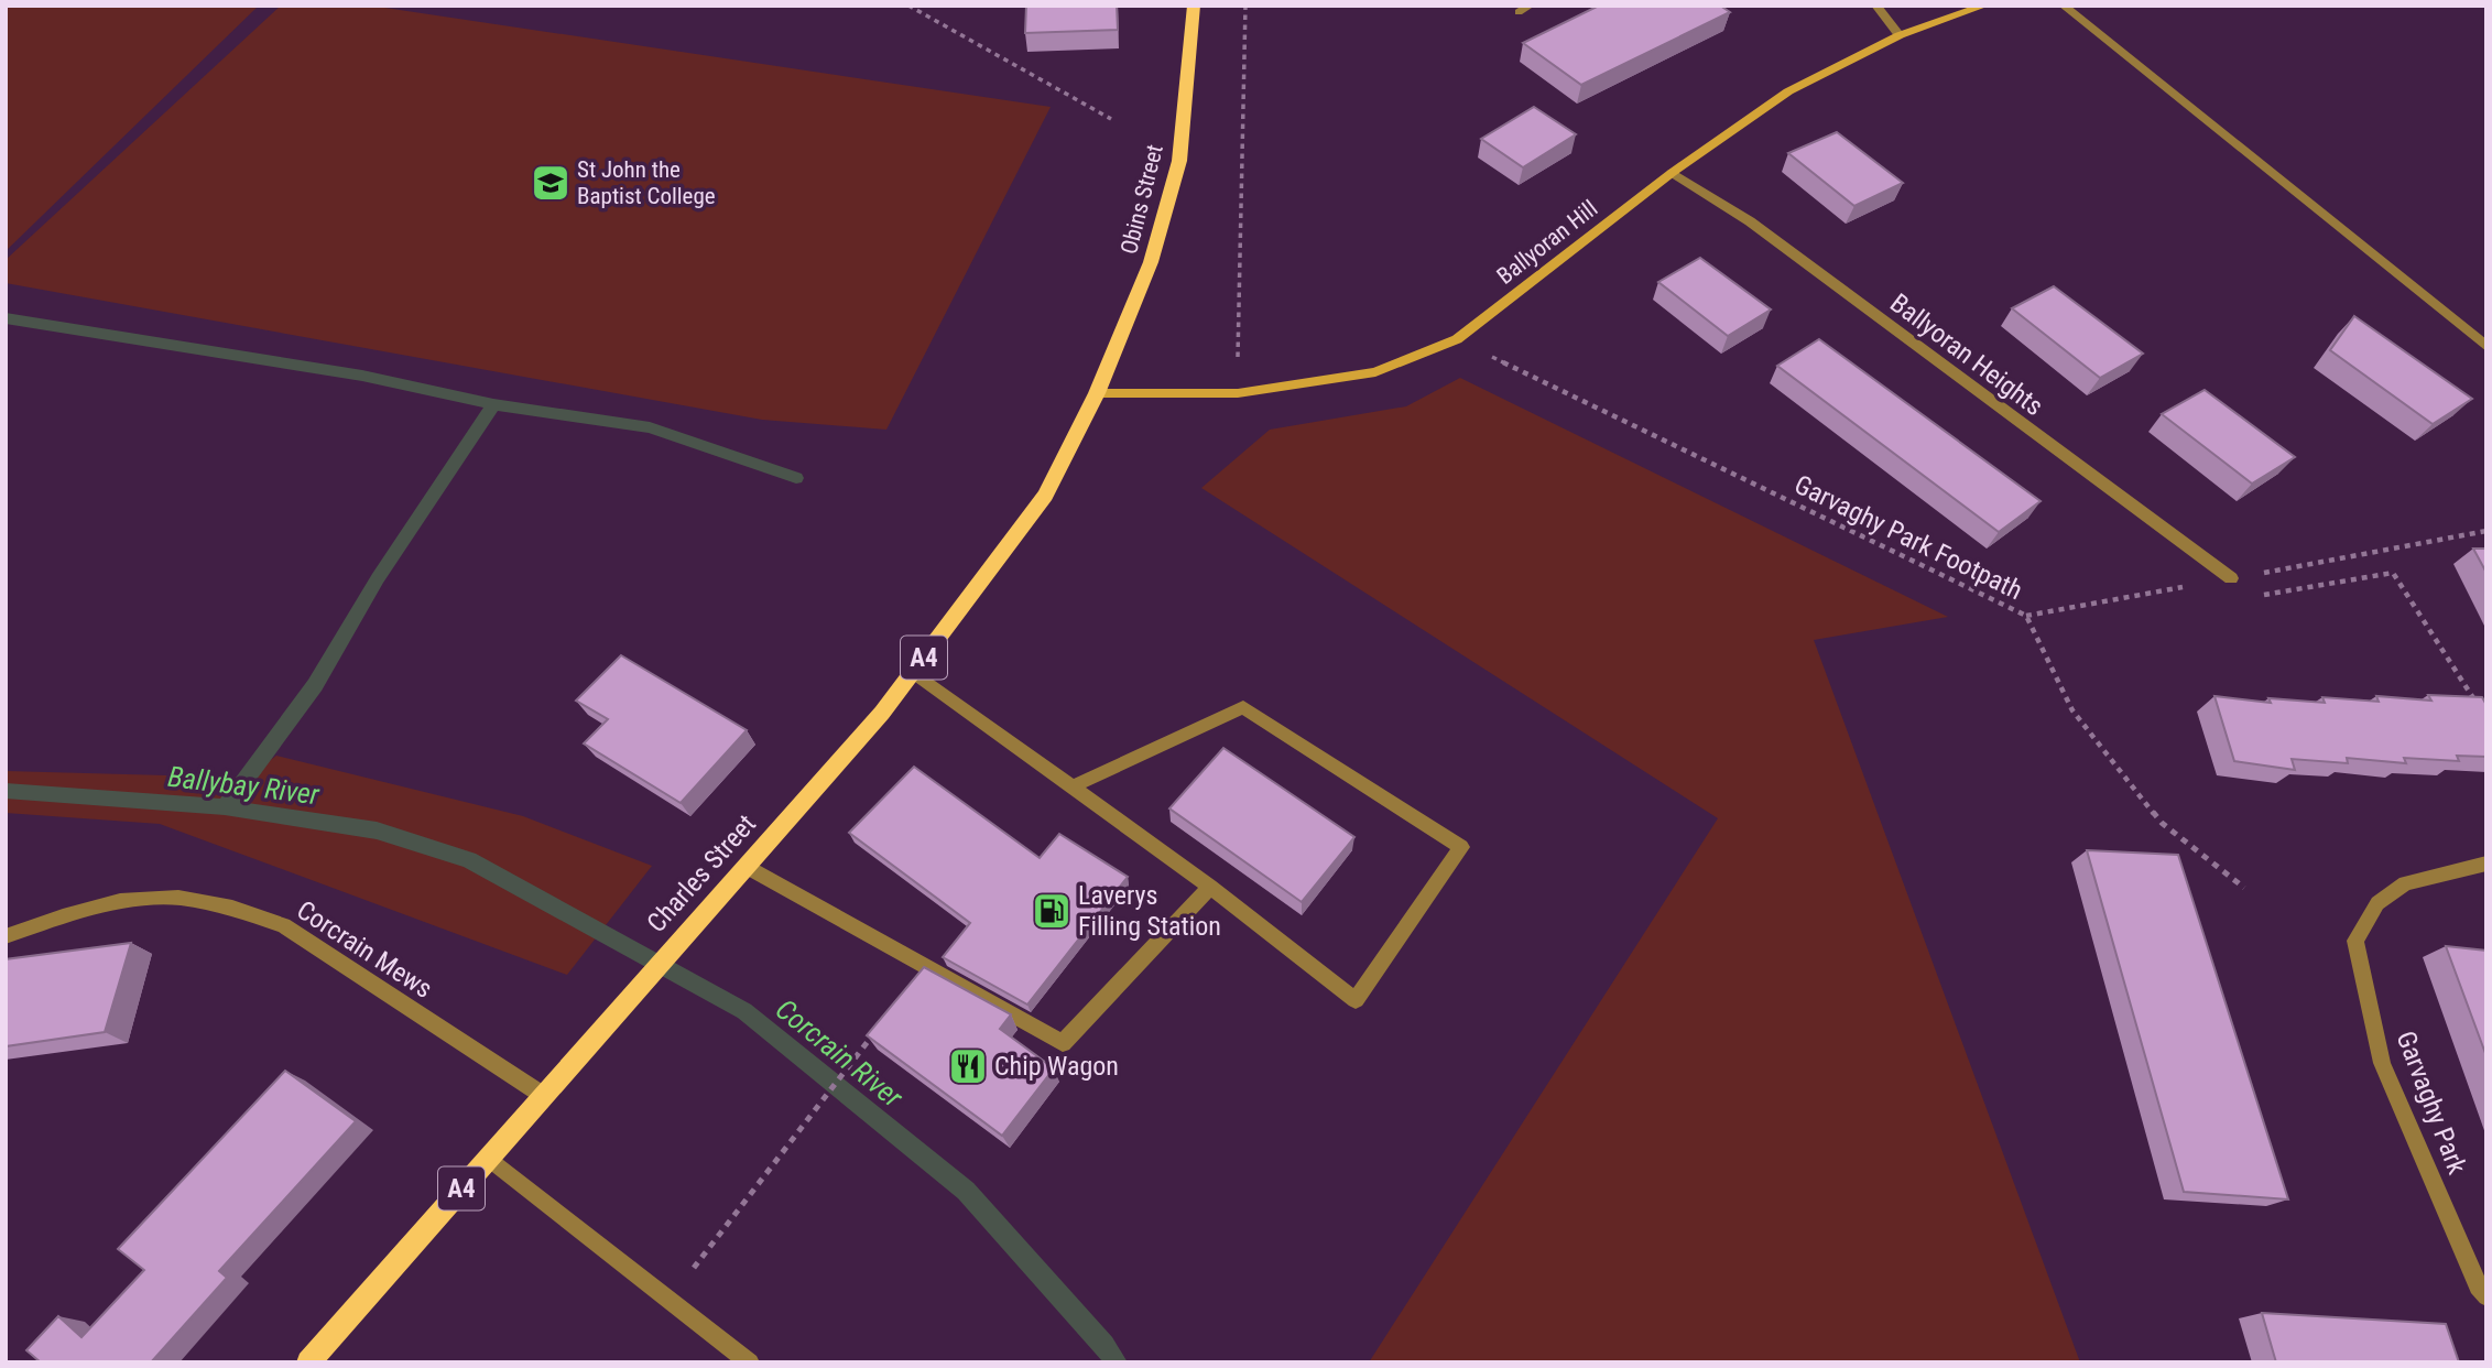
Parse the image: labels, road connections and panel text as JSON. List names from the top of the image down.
{
  "streets": {
    "main road": ["Obins Street", "A4", "Charles Street"],
    "street": [
      "Ballyoran Hill",
      "Ballyoran Heights",
      "Corcrain Mews",
      "Garvaghy Park"
    ],
    "path": ["Garvaghy Park Footpath"]
  },
  "crossings": [
    ["Obins Street", "Ballyoran Hill"],
    ["Obins Street", "Charles Street"],
    ["Ballyoran Hill", "Ballyoran Heights"],
    ["Ballyoran Hill", "Garvaghy Park Footpath"],
    ["Ballyoran Hill", "Charles Street"],
    ["Charles Street", "Corcrain Mews"]
  ],
  "water": ["Ballybay River", "Corcrain River"],
  "places": {
    "school or university": ["St John the Baptist College"],
    "fuel station": ["Laverys Filling Station"],
    "restaurant": ["Chip Wagon"]
  }
}
